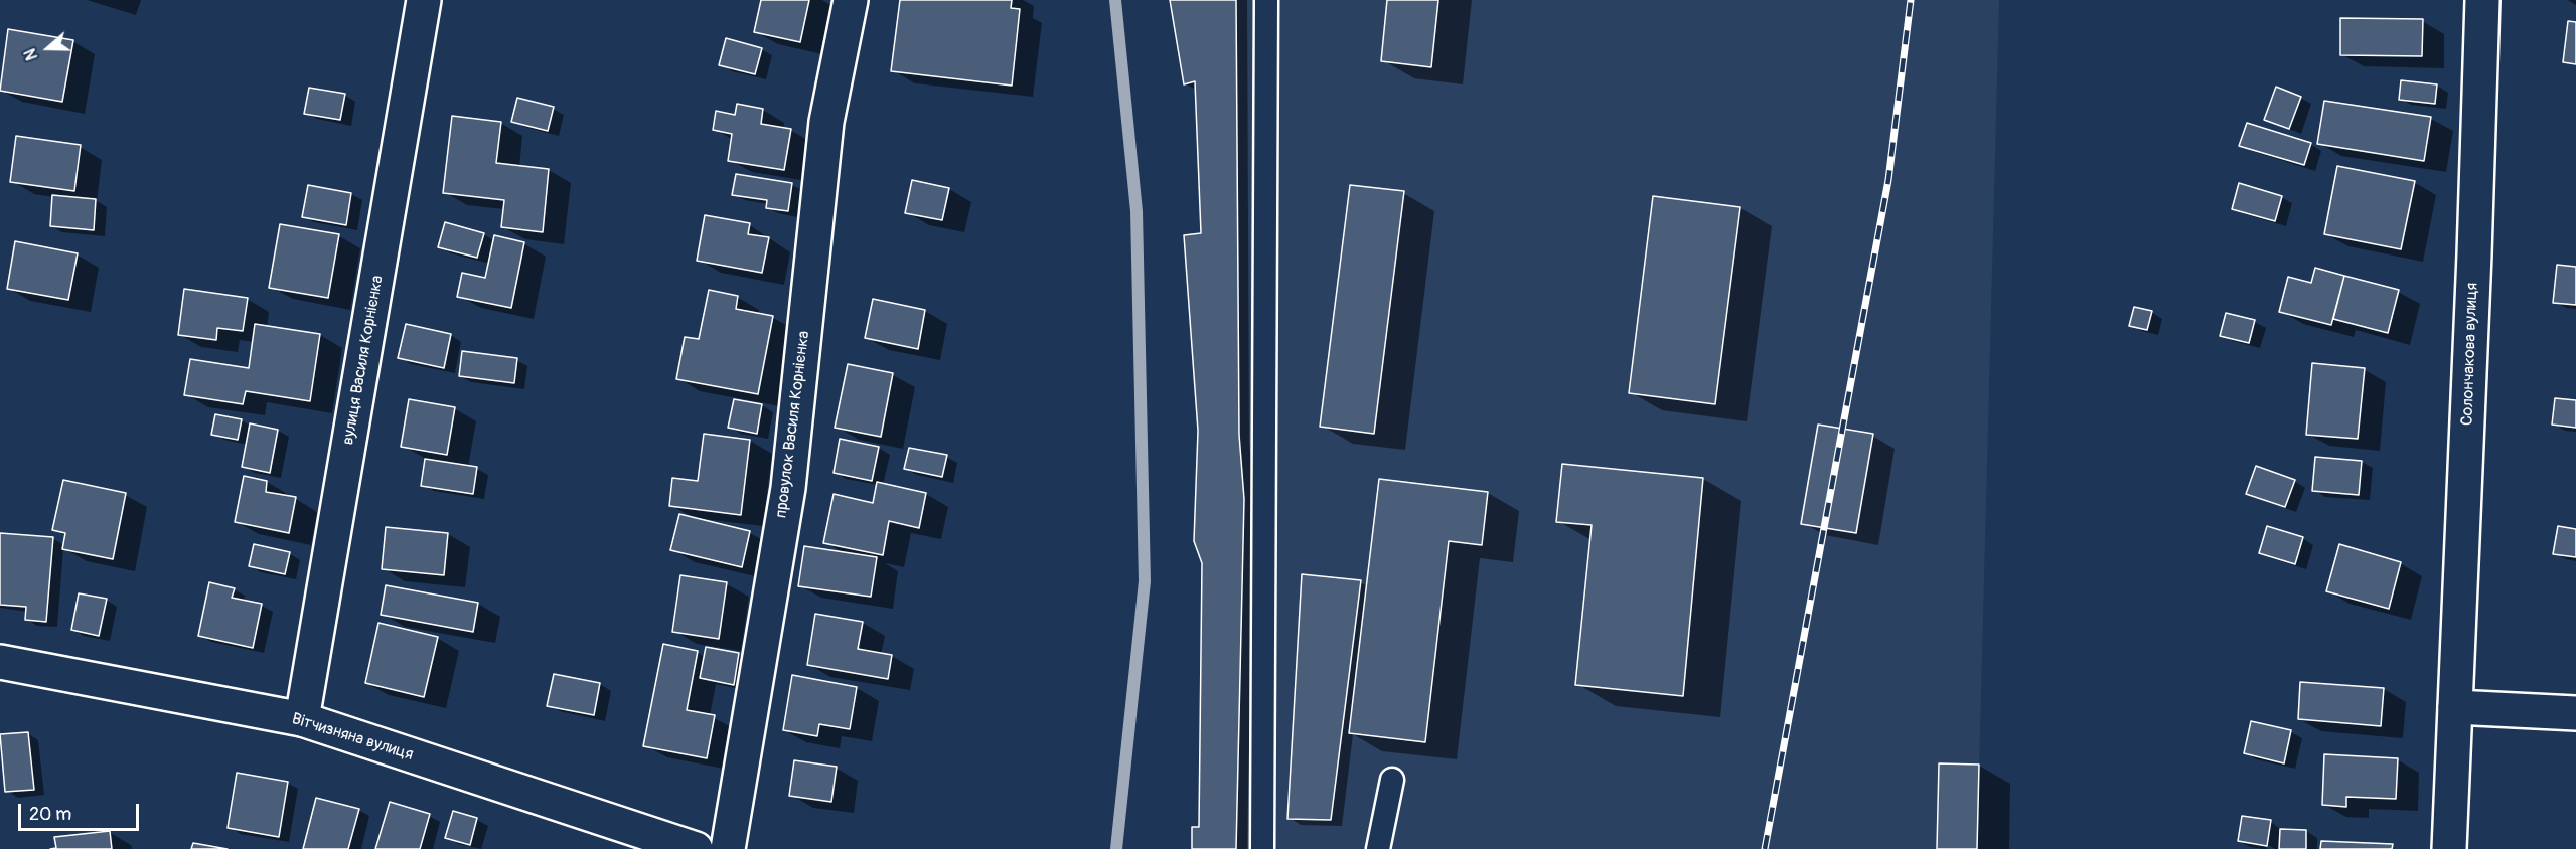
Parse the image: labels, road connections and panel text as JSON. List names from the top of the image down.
{
  "streets": {
    "street": [
      "Солончакова вулиця",
      "вулиця Василя Корнієнка",
      "провулок Василя Корнієнка",
      "Вітчизняна вулиця"
    ]
  },
  "crossings": [
    ["вулиця Василя Корнієнка", "Вітчизняна вулиця"]
  ],
  "scale_bar": "20 m",
  "north": "left"
}
